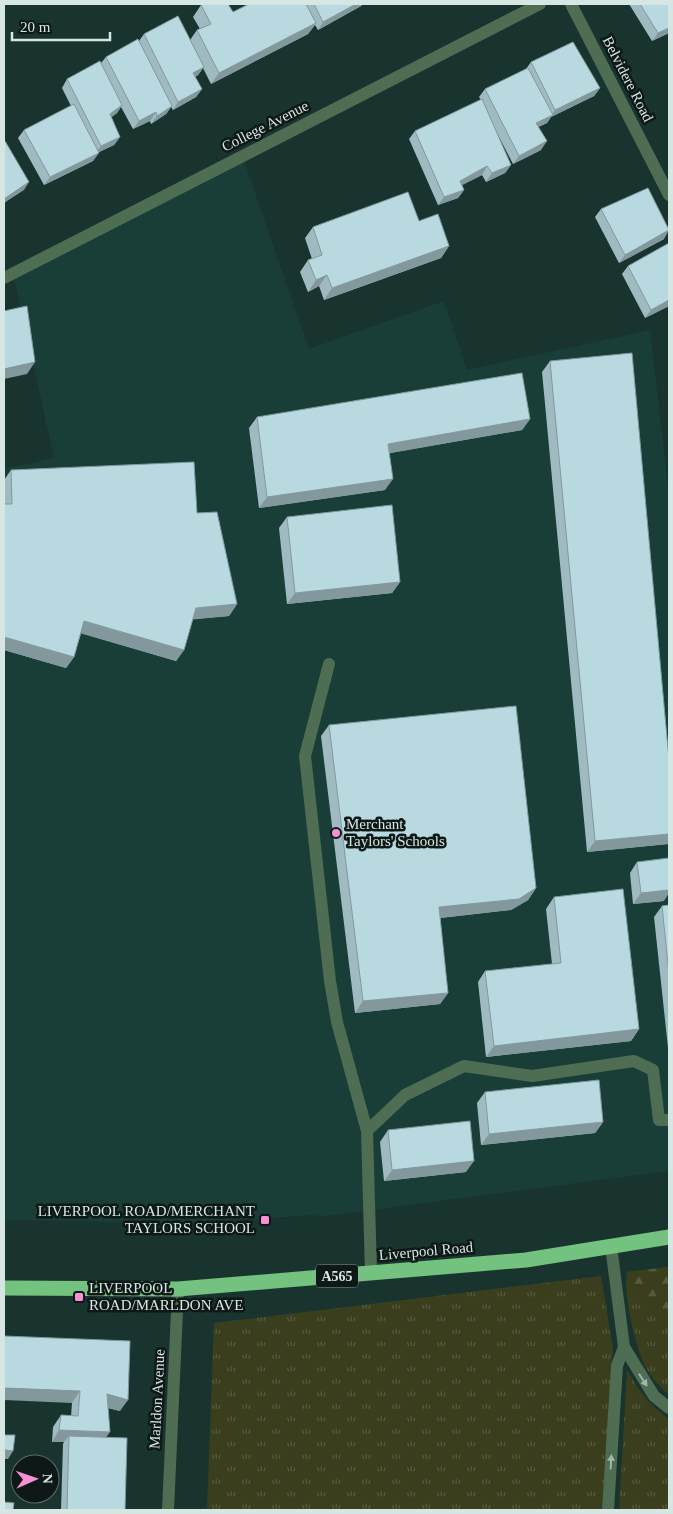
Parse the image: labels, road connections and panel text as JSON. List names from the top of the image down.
{
  "streets": {
    "highway": ["Liverpool Road", "A565"],
    "street": ["Belvidere Road", "College Avenue", "Marldon Avenue"]
  },
  "crossings": [
    ["Liverpool Road", "Marldon Avenue"]
  ],
  "places": {
    "other": ["Merchant Taylors' Schools"],
    "transit": ["LIVERPOOL ROAD/MERCHANT TAYLORS SCHOOL", "LIVERPOOL ROAD/MARLDON AVE"]
  },
  "scale_bar": "20 m",
  "north": "right"
}
